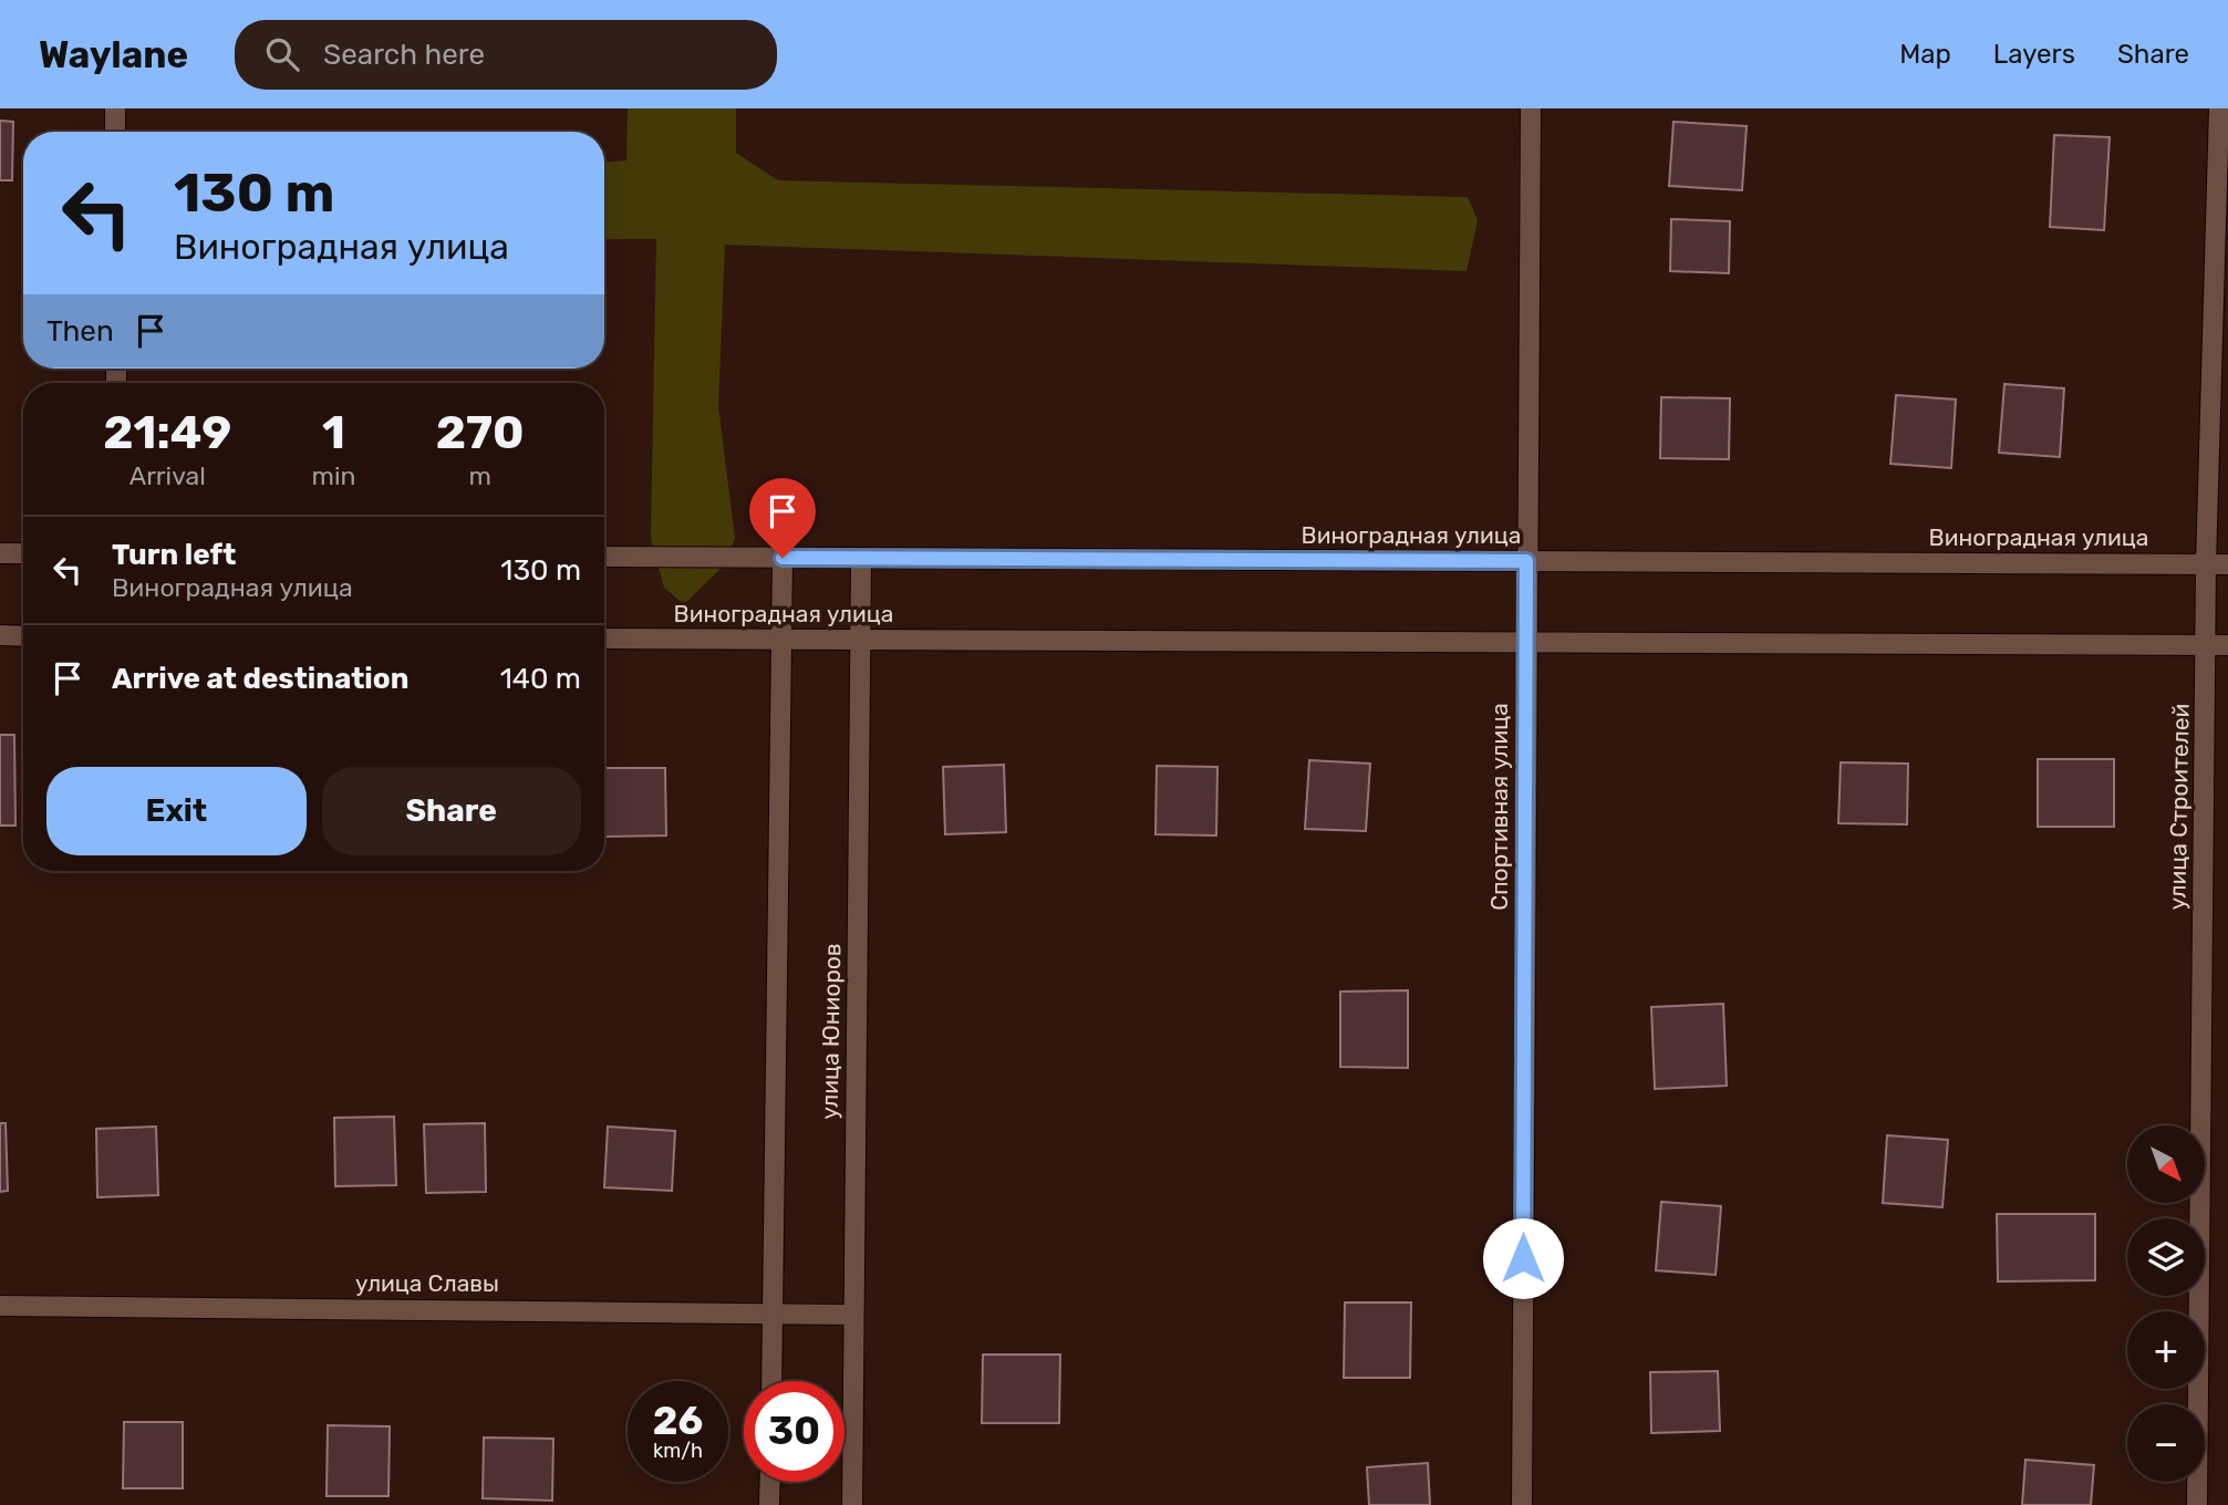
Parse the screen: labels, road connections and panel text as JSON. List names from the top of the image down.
{
  "streets": {
    "street": [
      "Виноградная улица",
      "Спортивная улица",
      "улица Строителей",
      "улица Юниоров",
      "улица Славы"
    ]
  },
  "crossings": [
    ["Виноградная улица", "Спортивная улица"],
    ["Виноградная улица", "улица Строителей"],
    ["Виноградная улица", "улица Юниоров"],
    ["улица Юниоров", "улица Славы"]
  ],
  "north": "bottom right",
  "page": {
    "header": "Waylane",
    "search": "Search here",
    "nav": ["Map", "Layers", "Share"],
    "turn": ["130 m", "Виноградная улица"],
    "then": "Then",
    "eta": [
      "21:49",
      "Arrival",
      "1",
      "min",
      "270",
      "m"
    ],
    "list": [
      {
        "name": "Turn left",
        "note": "Виноградная улица",
        "value": "130 m"
      },
      {
        "name": "Arrive at destination",
        "value": "140 m"
      }
    ],
    "buttons": ["Exit", "Share"],
    "map_buttons": ["+", "−"],
    "speed": "26 km/h",
    "limit": "30"
  }
}
